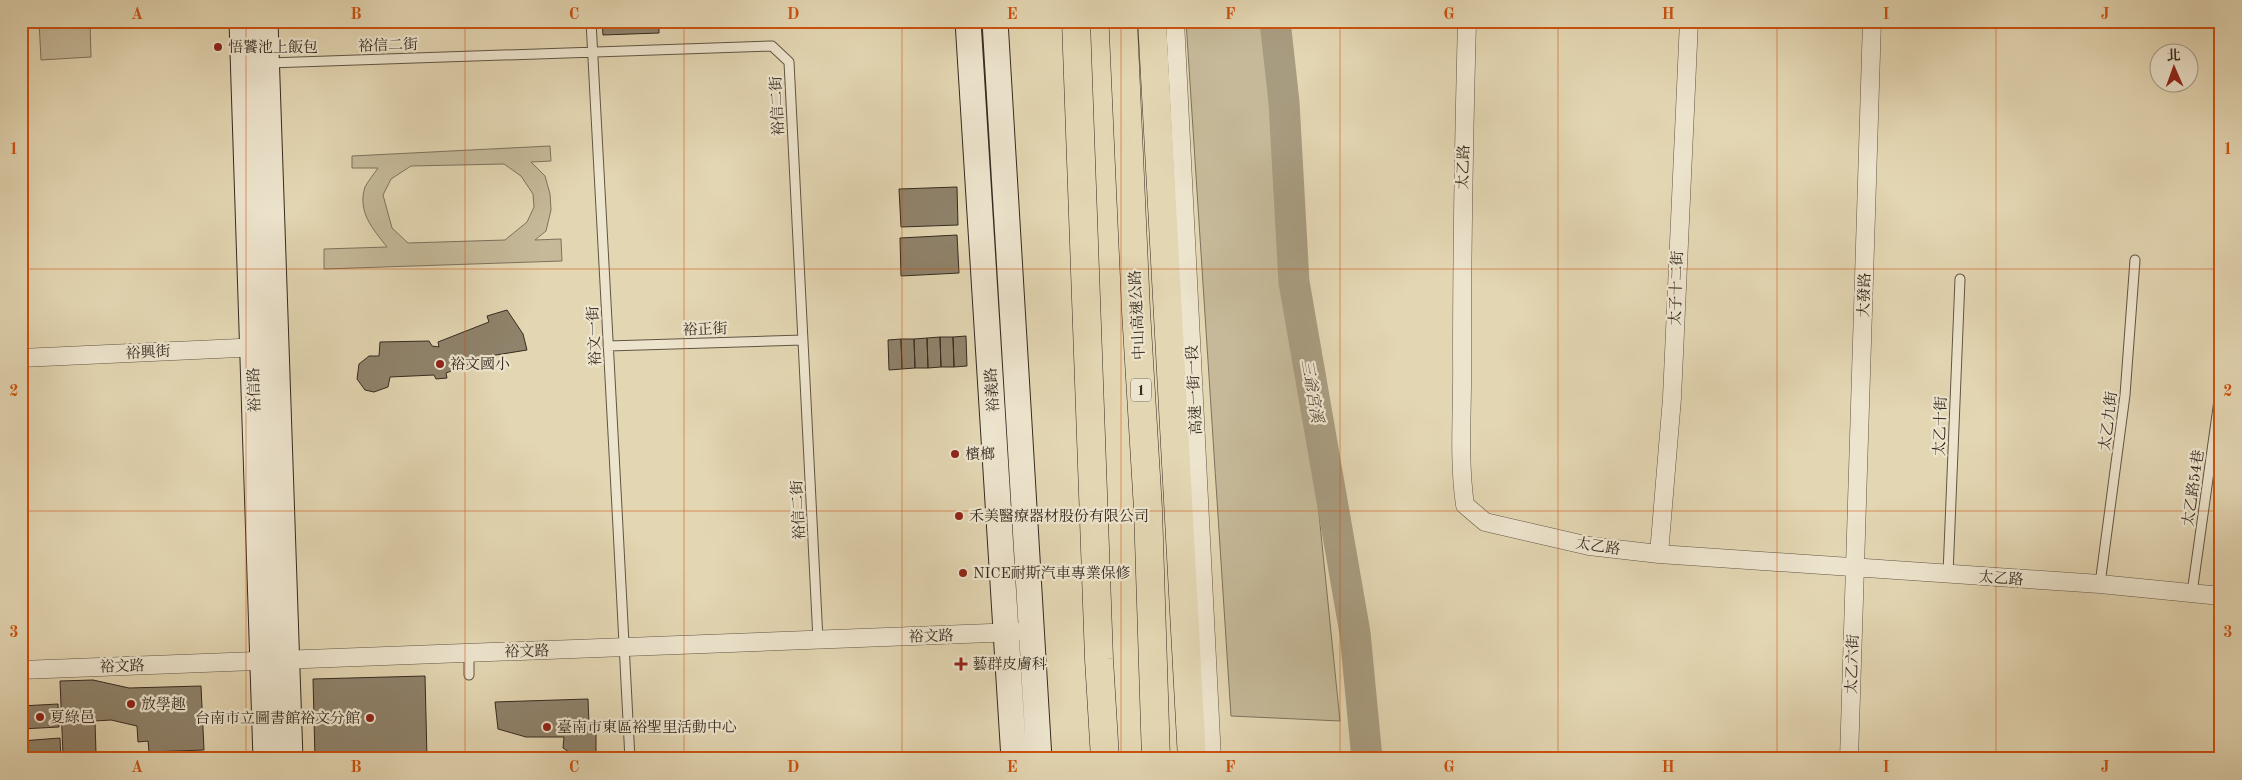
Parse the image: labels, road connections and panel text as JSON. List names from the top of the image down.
{
  "streets": {
    "highway": ["中山高速公路", "1"],
    "street": [
      "太乙路",
      "太子十二街",
      "大發路",
      "裕興街",
      "裕信路",
      "裕義路",
      "高速一街一段",
      "裕文路",
      "太乙六街"
    ],
    "lane": [
      "裕信二街",
      "裕正街",
      "裕文一街",
      "太乙九街",
      "太乙十街",
      "太乙路54巷"
    ]
  },
  "crossings": [
    ["裕信二街", "裕正街"],
    ["裕信二街", "裕文一街"],
    ["裕信二街", "裕信路"],
    ["裕信二街", "裕文路"],
    ["太乙路", "太子十二街"],
    ["太乙路", "大發路"],
    ["太乙路", "太乙九街"],
    ["太乙路", "太乙十街"],
    ["太乙路", "太乙路54巷"],
    ["太乙路", "太乙六街"],
    ["大發路", "太乙六街"],
    ["裕正街", "裕文一街"],
    ["裕文一街", "裕文路"],
    ["裕興街", "裕信路"],
    ["裕信路", "裕文路"],
    ["裕義路", "裕文路"]
  ],
  "water": ["三爺宮溪"],
  "places": {
    "other": [
      "悟饕池上飯包",
      "裕文國小",
      "檳榔",
      "禾美醫療器材股份有限公司",
      "NICE耐斯汽車專業保修",
      "放學趣",
      "夏綠邑",
      "台南市立圖書館裕文分館",
      "臺南市東區裕聖里活動中心"
    ],
    "health": ["藝群皮膚科"]
  },
  "north": "top",
  "grid": {
    "columns": [
      "A",
      "B",
      "C",
      "D",
      "E",
      "F",
      "G",
      "H",
      "I",
      "J"
    ],
    "rows": ["1", "2", "3"]
  }
}
